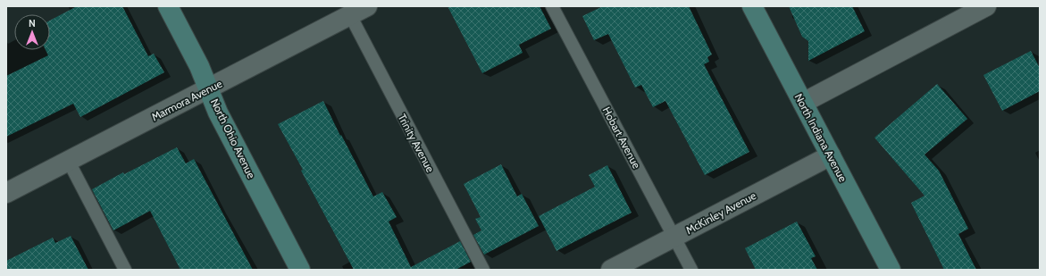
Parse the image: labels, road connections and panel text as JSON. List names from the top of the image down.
{
  "streets": {
    "street": [
      "Marmora Avenue",
      "North Indiana Avenue",
      "North Ohio Avenue",
      "McKinley Avenue"
    ],
    "lane": ["Hobart Avenue", "Trinity Avenue"]
  },
  "crossings": [
    ["Marmora Avenue", "North Ohio Avenue"],
    ["Marmora Avenue", "Trinity Avenue"],
    ["Hobart Avenue", "McKinley Avenue"],
    ["North Indiana Avenue", "McKinley Avenue"]
  ],
  "north": "top"
}
